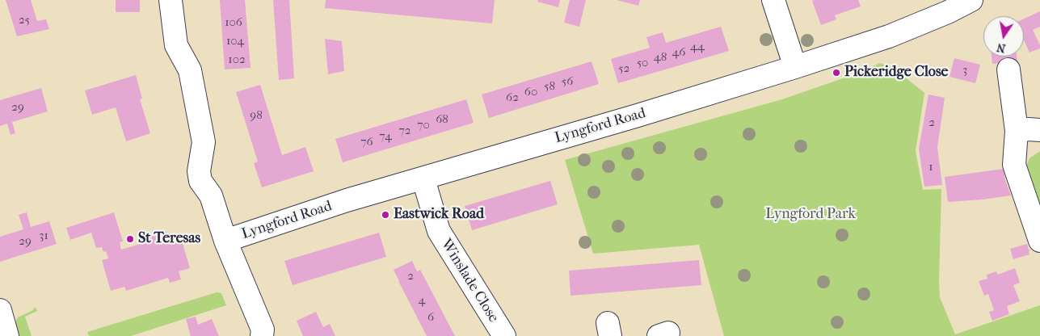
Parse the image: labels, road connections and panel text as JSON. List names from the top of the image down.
{
  "streets": {
    "street": ["Lyngford Road", "Winslade Close"]
  },
  "crossings": [
    ["Lyngford Road", "Winslade Close"]
  ],
  "parks": ["Lyngford Park"],
  "places": ["Pickeridge Close", "Eastwick Road", "St Teresas"],
  "house_numbers": [
    "25",
    "106",
    "104",
    "44",
    "46",
    "48",
    "102",
    "50",
    "52",
    "3",
    "56",
    "58",
    "60",
    "62",
    "29",
    "98",
    "68",
    "2",
    "70",
    "72",
    "74",
    "76",
    "1",
    "31",
    "29",
    "2",
    "4",
    "6"
  ],
  "north": "bottom"
}
